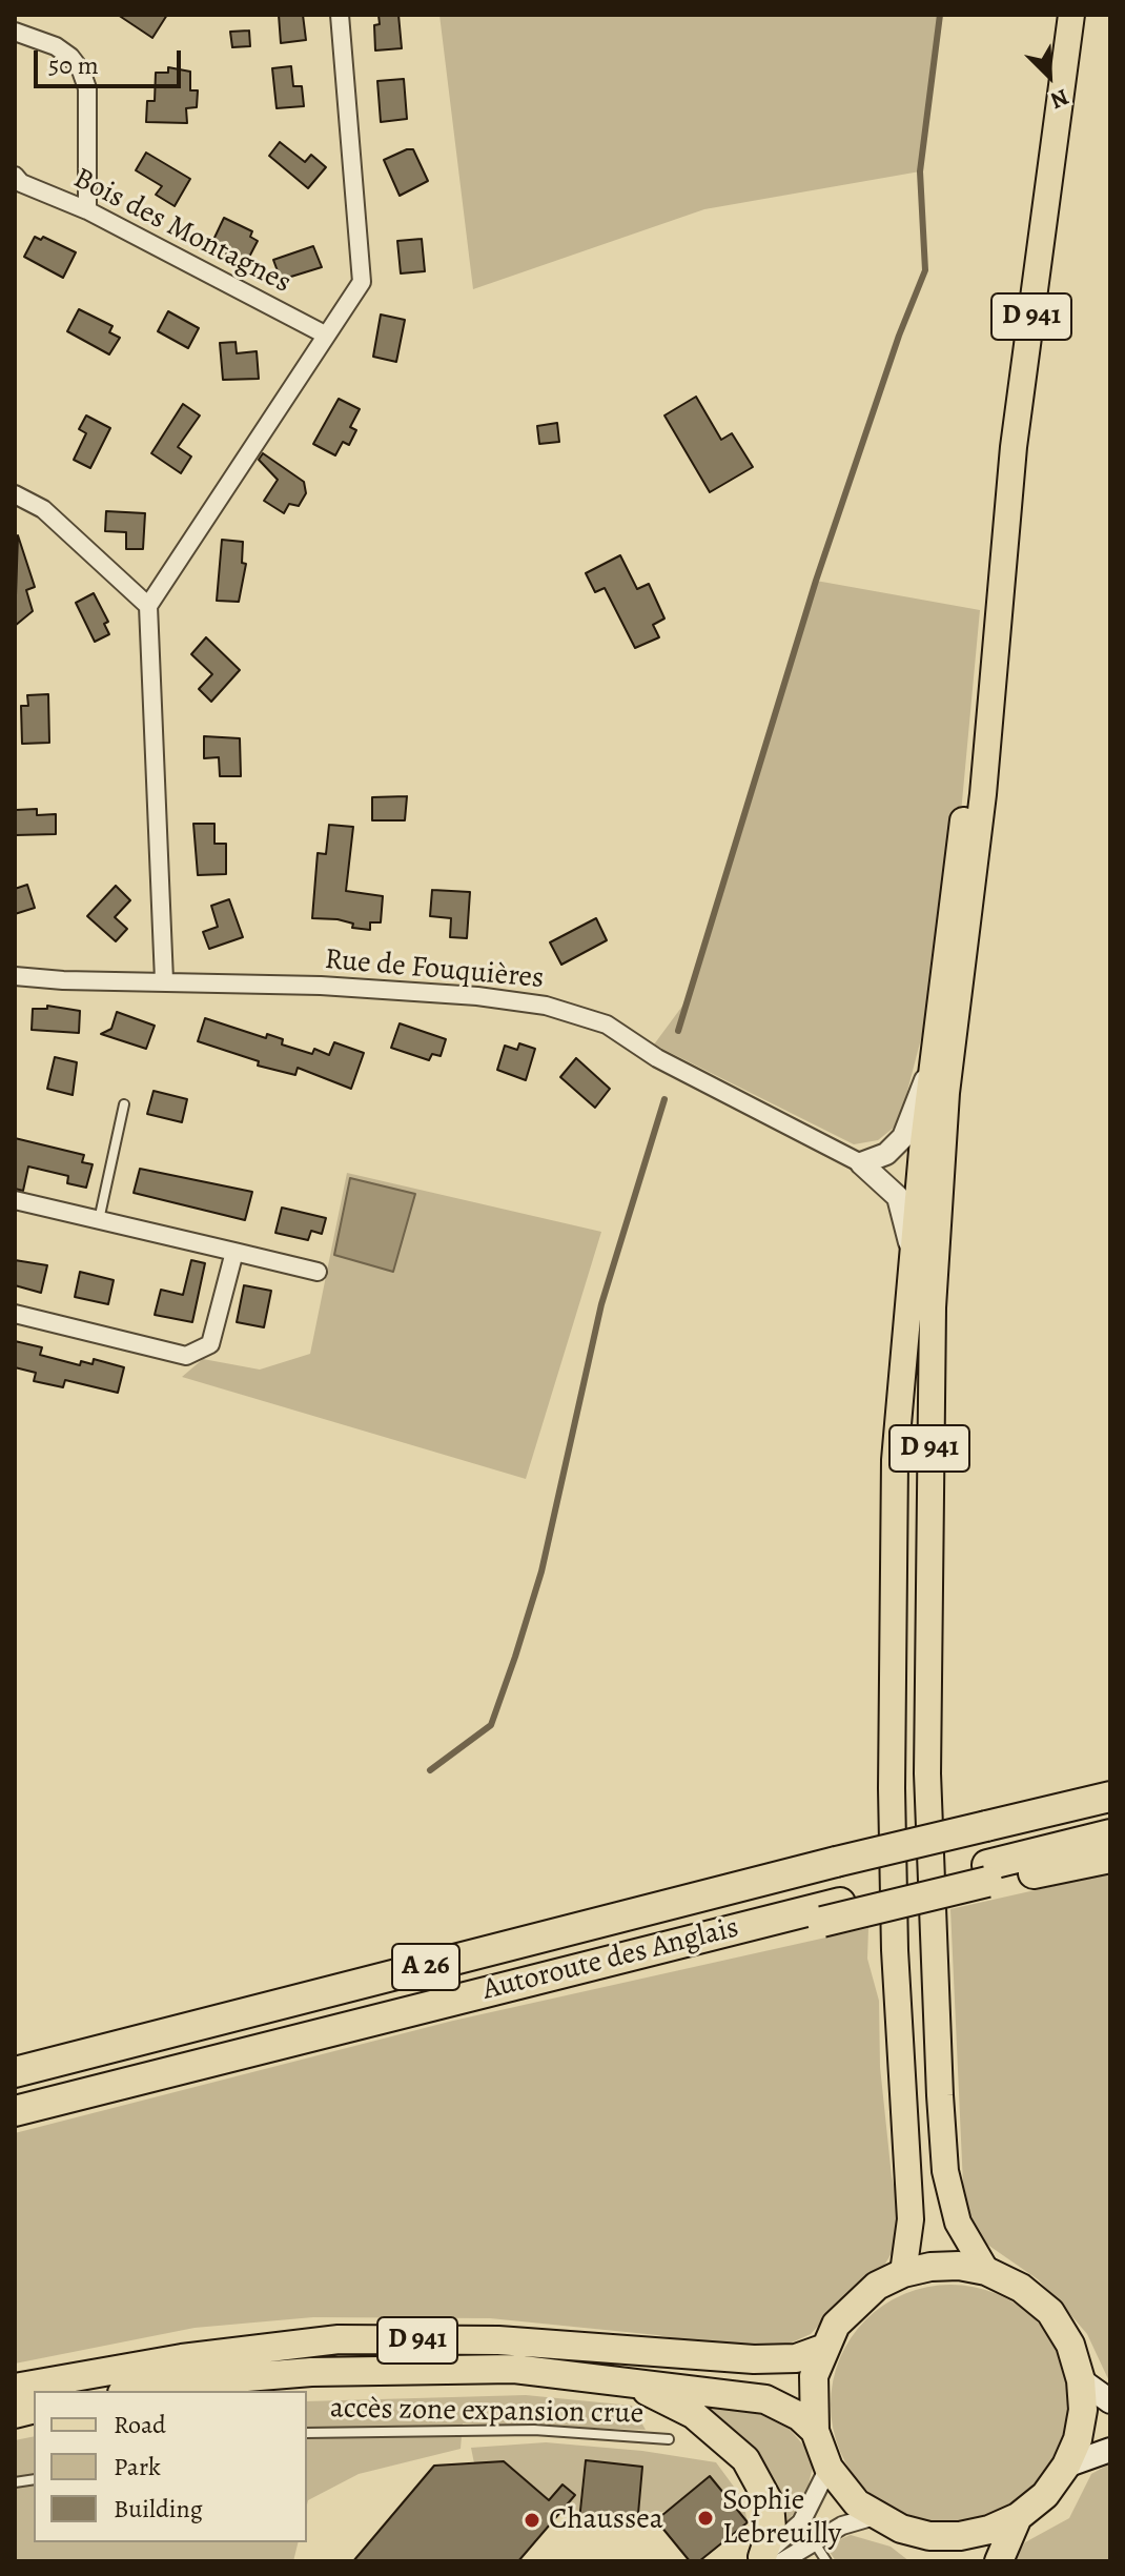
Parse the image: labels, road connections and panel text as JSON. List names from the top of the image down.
{
  "streets": {
    "highway": ["D 941", "Autoroute des Anglais", "A 26"],
    "street": ["Bois des Montagnes", "Rue de Fouquières"],
    "lane": ["accès zone expansion crue"]
  },
  "places": ["Sophie Lebreuilly", "Chaussea"],
  "legend": ["Road", "Park", "Building"],
  "scale_bar": "50 m",
  "north": "bottom right"
}
